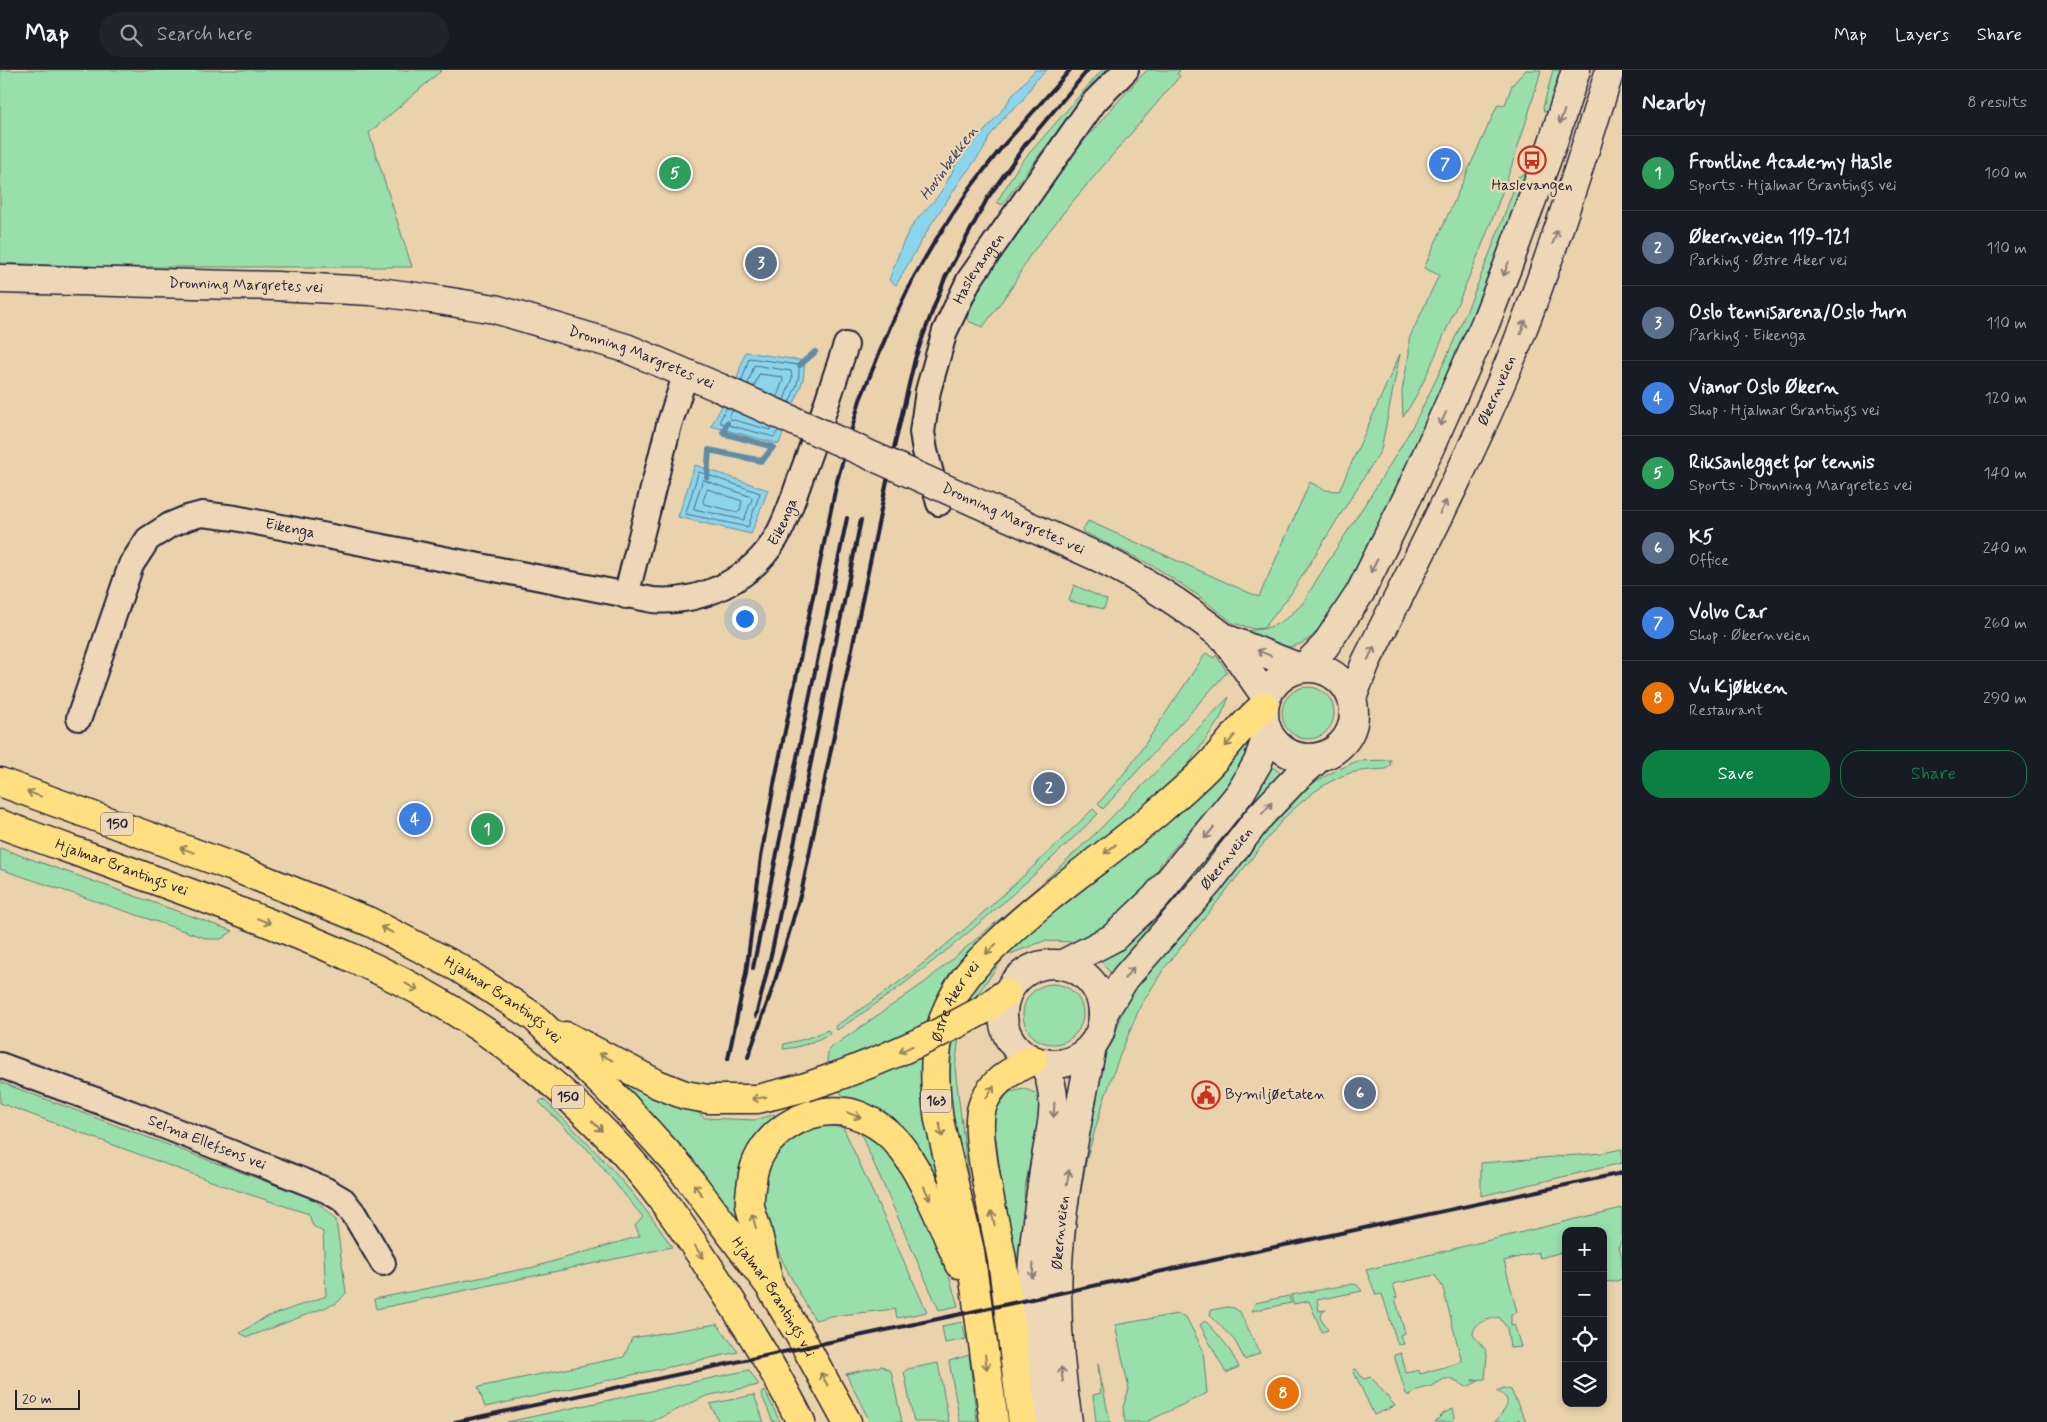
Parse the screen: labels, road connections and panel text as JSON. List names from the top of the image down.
{
  "streets": {
    "highway": [
      "150",
      "Hjalmar Brantings vei",
      "Østre Aker vei",
      "163"
    ],
    "main road": ["Dronning Margretes vei", "Økernveien"],
    "street": ["Haslevangen", "Eikenga", "Selma Ellefsens vei"]
  },
  "crossings": [
    ["Dronning Margretes vei", "Økernveien"],
    ["Dronning Margretes vei", "Østre Aker vei"],
    ["Økernveien", "Østre Aker vei"]
  ],
  "one_way": ["Østre Aker vei"],
  "water": ["Hovinbekken"],
  "places": {
    "bus stop": ["Haslevangen"],
    "public building": ["Bymiljøetaten"]
  },
  "scale_bar": "20 m",
  "page": {
    "header": "Map",
    "search": "Search here",
    "nav": ["Map", "Layers", "Share"],
    "heading": ["Nearby", "8 results"],
    "list": [
      {
        "mark": "1",
        "name": "Frontline Academy Hasle",
        "note": "Sports · Hjalmar Brantings vei",
        "value": "100 m"
      },
      {
        "mark": "2",
        "name": "Økernveien 119-121",
        "note": "Parking · Østre Aker vei",
        "value": "110 m"
      },
      {
        "mark": "3",
        "name": "Oslo tennisarena/Oslo turn",
        "note": "Parking · Eikenga",
        "value": "110 m"
      },
      {
        "mark": "4",
        "name": "Vianor Oslo Økern",
        "note": "Shop · Hjalmar Brantings vei",
        "value": "120 m"
      },
      {
        "mark": "5",
        "name": "Riksanlegget for tennis",
        "note": "Sports · Dronning Margretes vei",
        "value": "140 m"
      },
      {
        "mark": "6",
        "name": "K5",
        "note": "Office",
        "value": "240 m"
      },
      {
        "mark": "7",
        "name": "Volvo Car",
        "note": "Shop · Økernveien",
        "value": "260 m"
      },
      {
        "mark": "8",
        "name": "Vu Kjøkken",
        "note": "Restaurant",
        "value": "290 m"
      }
    ],
    "pins": [
      "7",
      "5",
      "3",
      "2",
      "4",
      "1",
      "6",
      "8"
    ],
    "buttons": ["Save", "Share"],
    "map_buttons": ["+", "−"],
    "scale": "20 m"
  }
}
